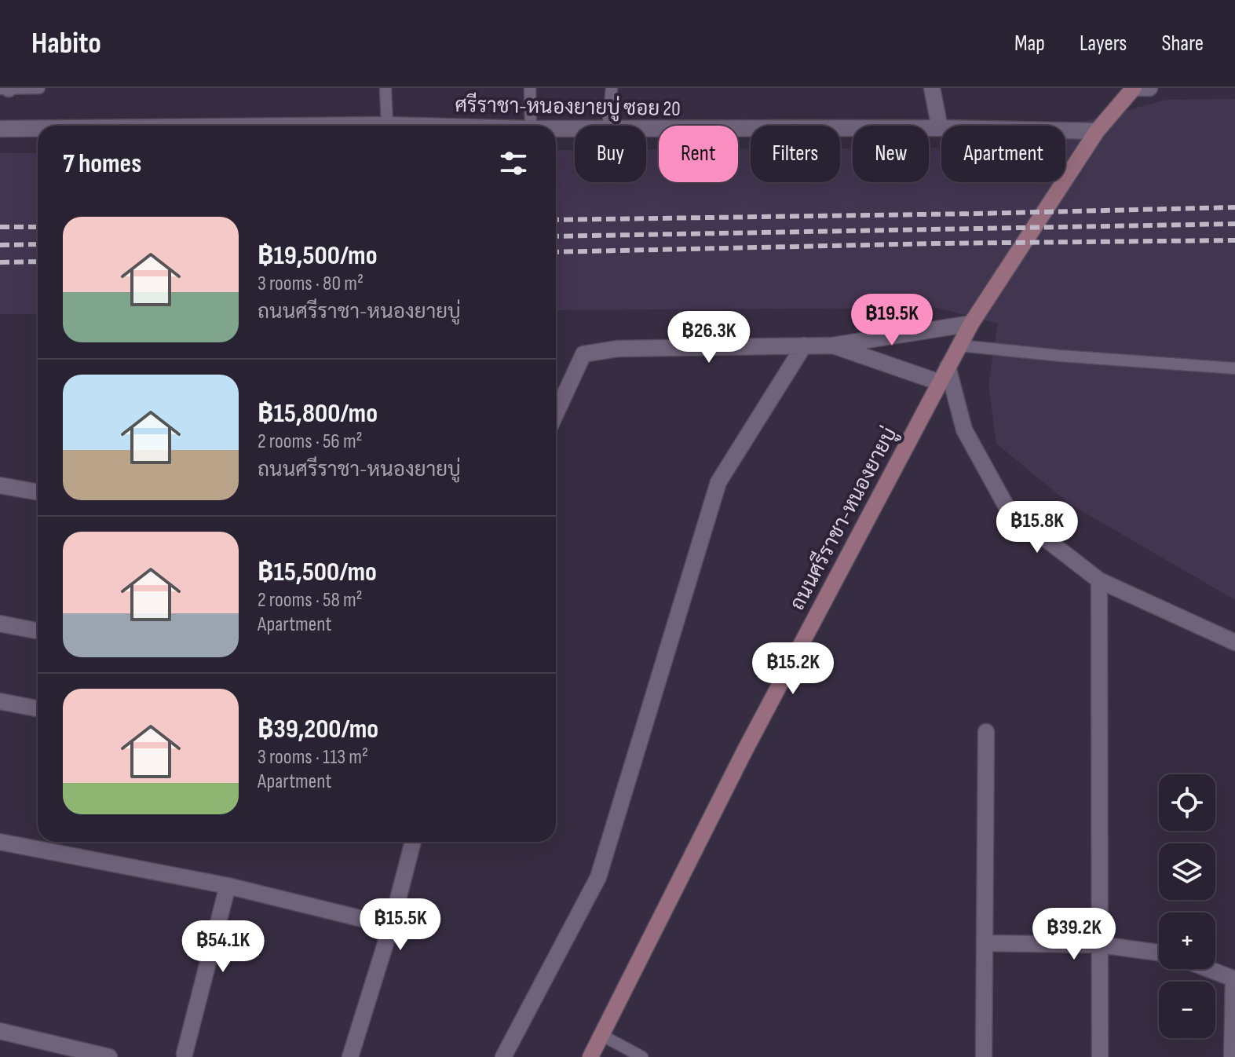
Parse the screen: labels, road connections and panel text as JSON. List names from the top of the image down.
{
  "streets": {
    "main road": ["ถนนศรีราชา-หนองยายบู่"],
    "street": ["ศรีราชา-หนองยายบู่ ซอย 20"]
  },
  "crossings": [
    ["ศรีราชา-หนองยายบู่ ซอย 20", "ถนนศรีราชา-หนองยายบู่"]
  ],
  "page": {
    "header": "Habito",
    "nav": ["Map", "Layers", "Share"],
    "chip": [
      "Buy",
      "Rent",
      "Filters",
      "New",
      "Apartment"
    ],
    "heading": "7 homes",
    "list": [
      {
        "name": "฿19,500/mo",
        "note": "3 rooms · 80 m² · ถนนศรีราชา-หนองยายบู่"
      },
      {
        "name": "฿15,800/mo",
        "note": "2 rooms · 56 m² · ถนนศรีราชา-หนองยายบู่"
      },
      {
        "name": "฿15,500/mo",
        "note": "2 rooms · 58 m² · Apartment"
      },
      {
        "name": "฿39,200/mo",
        "note": "3 rooms · 113 m² · Apartment"
      }
    ],
    "price": [
      "฿19.5K",
      "฿26.3K",
      "฿15.8K",
      "฿15.2K",
      "฿15.5K",
      "฿39.2K",
      "฿54.1K"
    ],
    "map_buttons": ["+", "−"]
  }
}
